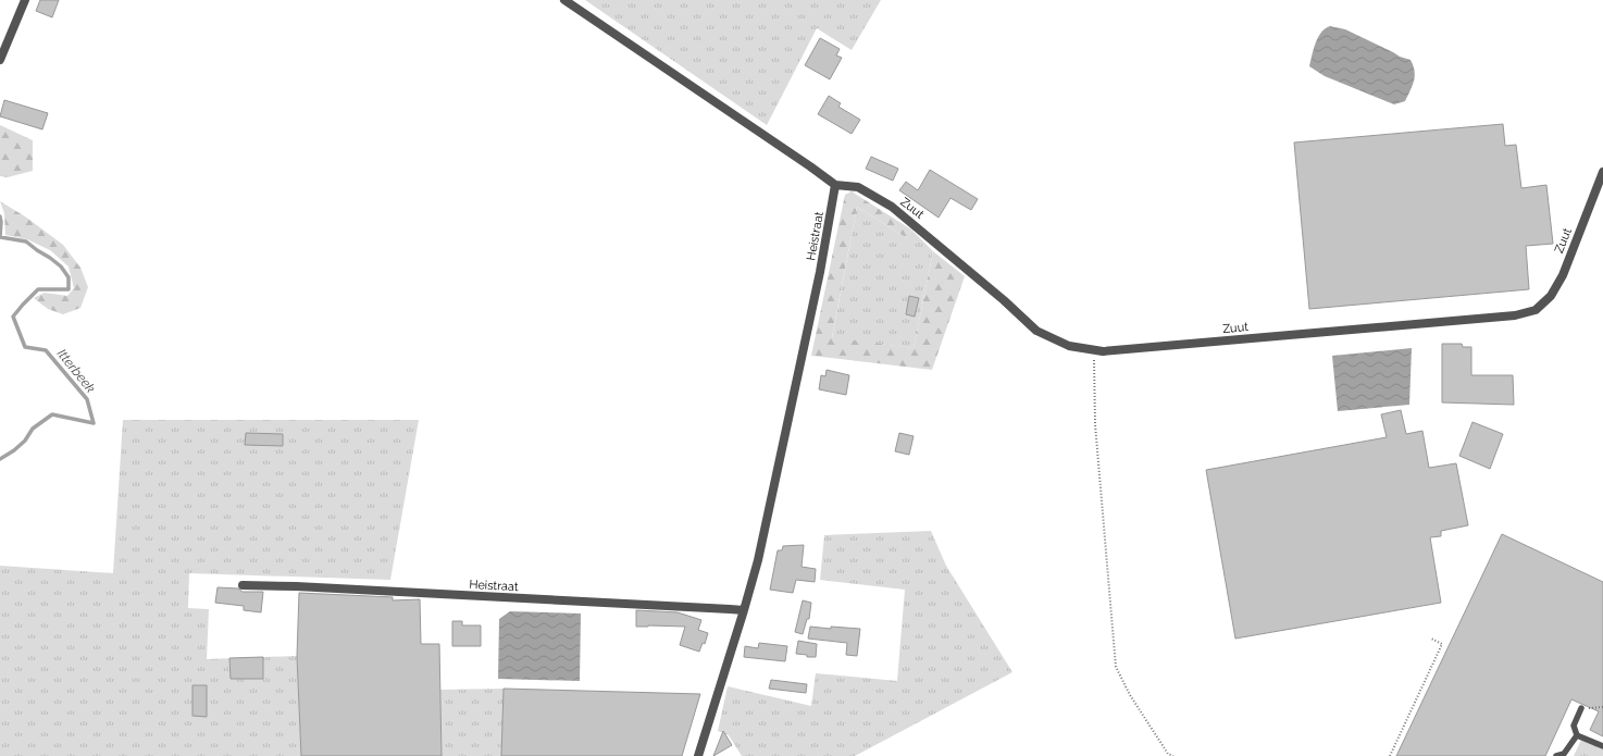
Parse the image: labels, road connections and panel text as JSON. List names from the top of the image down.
{
  "streets": {
    "street": ["Zuut", "Heistraat"]
  },
  "crossings": [
    ["Zuut", "Heistraat"]
  ],
  "water": ["Itterbeek"]
}
